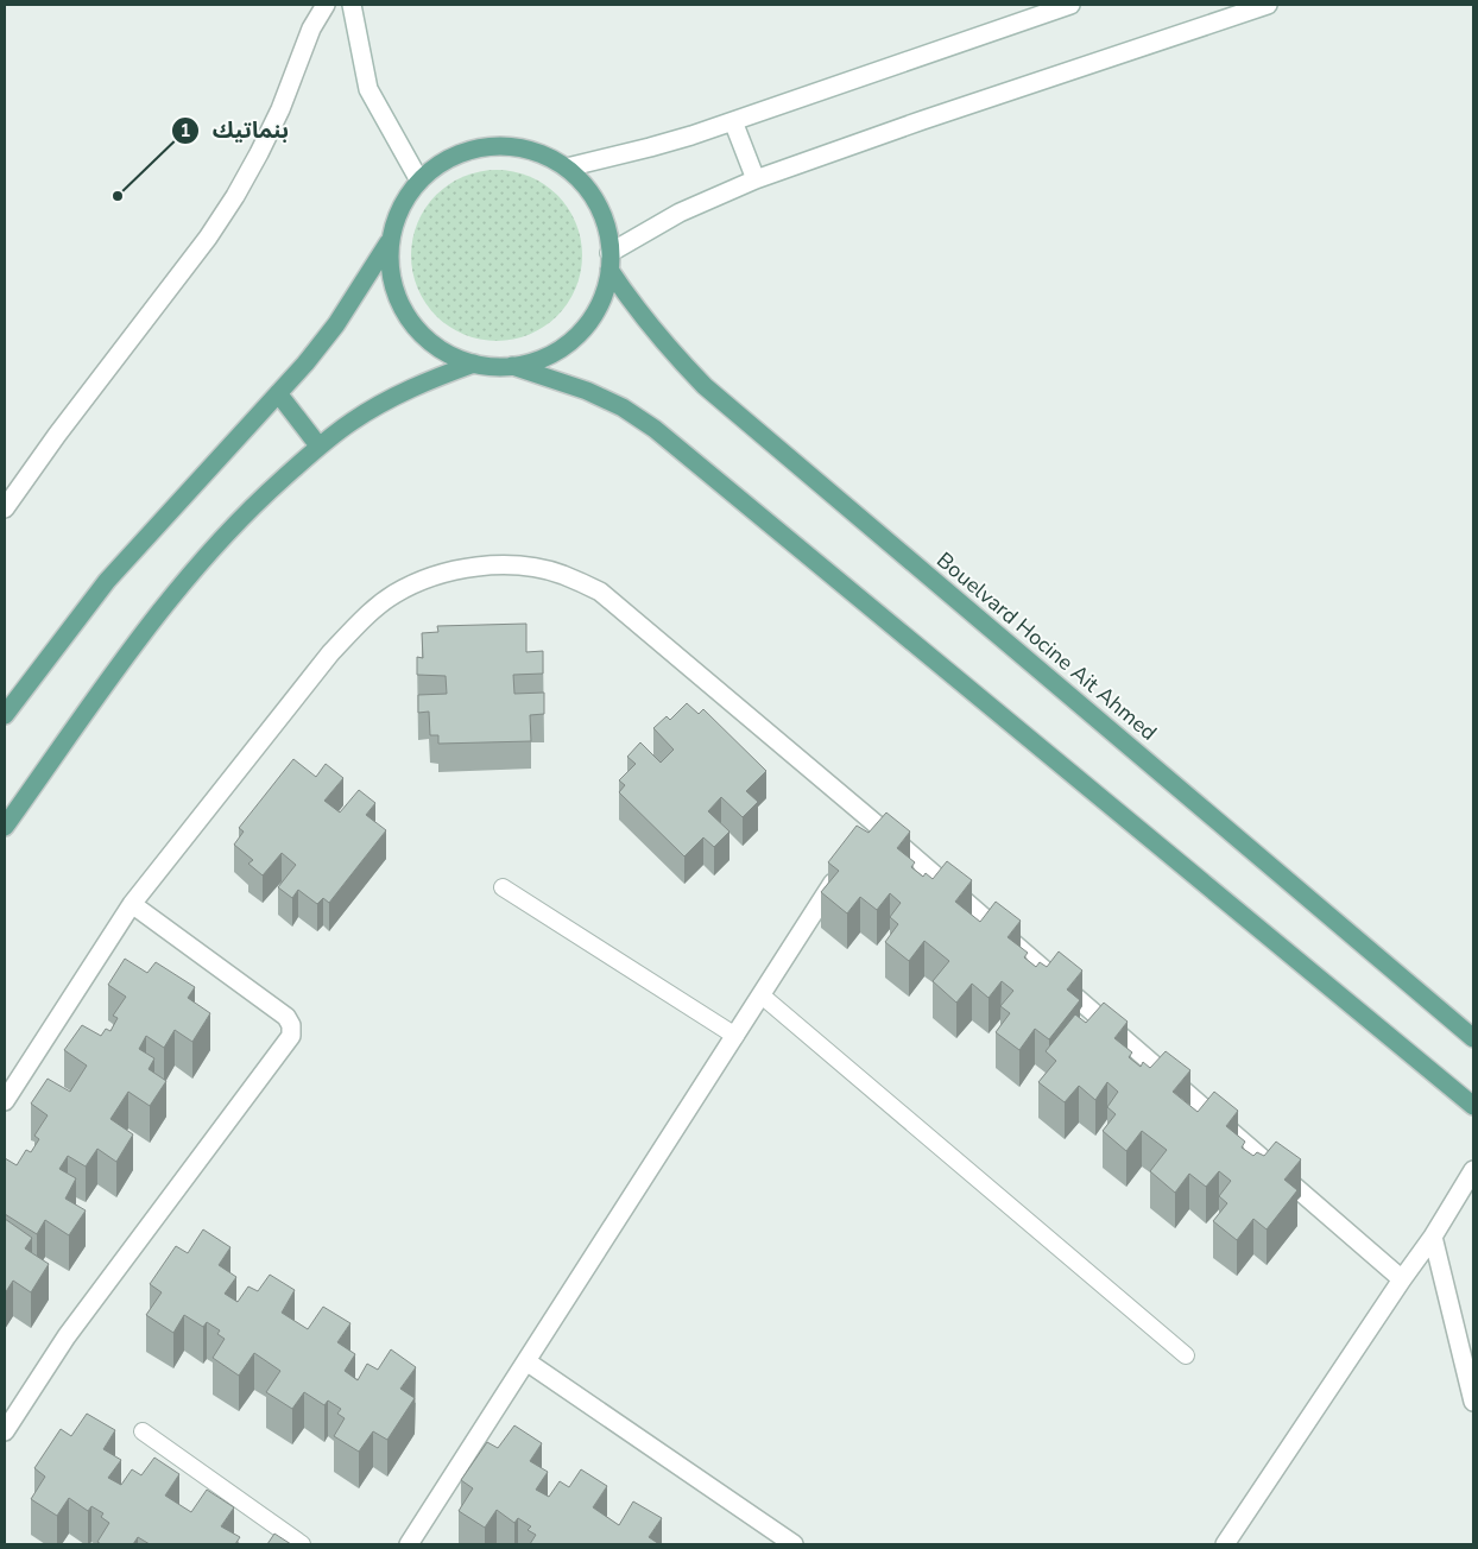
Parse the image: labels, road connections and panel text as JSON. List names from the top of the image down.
{
  "streets": {
    "main road": ["Bouelvard Hocine Ait Ahmed"]
  },
  "places": ["بنماتيك"]
}
